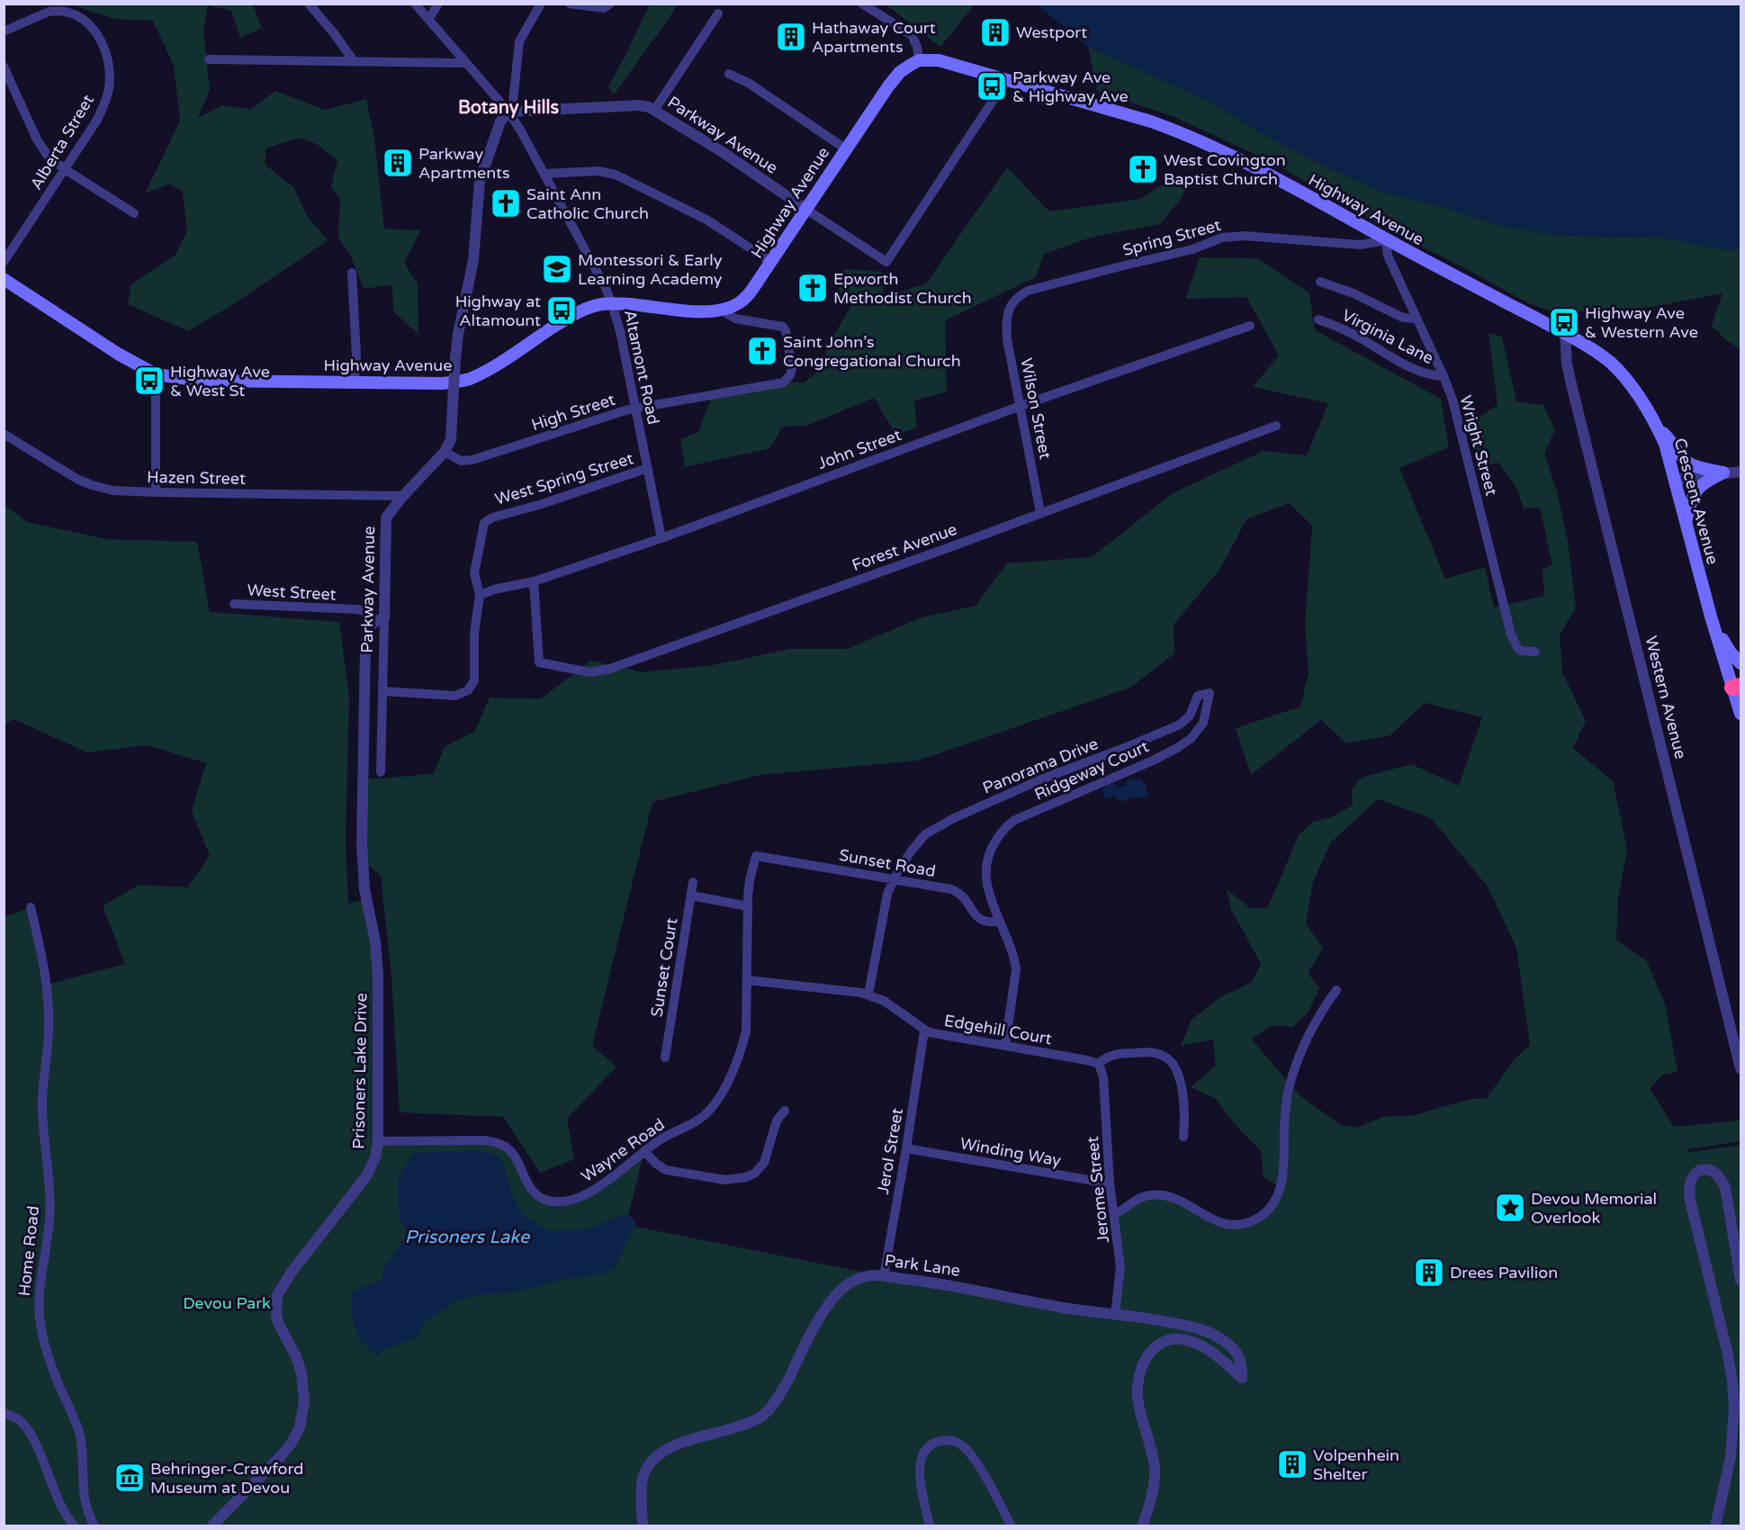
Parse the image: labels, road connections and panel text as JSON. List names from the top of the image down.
{
  "streets": {
    "main road": ["Highway Avenue", "Crescent Avenue"],
    "street": [
      "Parkway Avenue",
      "Alberta Street",
      "Spring Street",
      "Virginia Lane",
      "Altamont Road",
      "Wilson Street",
      "High Street",
      "Wright Street",
      "John Street",
      "Hazen Street",
      "West Spring Street",
      "Forest Avenue",
      "West Street",
      "Western Avenue",
      "Panorama Drive",
      "Ridgeway Court",
      "Sunset Road",
      "Sunset Court",
      "Edgehill Court",
      "Prisoners Lake Drive",
      "Wayne Road",
      "Jerol Street",
      "Winding Way",
      "Jerome Street",
      "Home Road",
      "Park Lane"
    ]
  },
  "crossings": [
    ["Parkway Avenue", "Highway Avenue"],
    ["Parkway Avenue", "Altamont Road"],
    ["Parkway Avenue", "High Street"],
    ["Parkway Avenue", "Hazen Street"],
    ["Parkway Avenue", "West Spring Street"],
    ["Parkway Avenue", "West Street"],
    ["Parkway Avenue", "Prisoners Lake Drive"],
    ["Highway Avenue", "Spring Street"],
    ["Highway Avenue", "Altamont Road"],
    ["Highway Avenue", "High Street"],
    ["Highway Avenue", "Wright Street"],
    ["Highway Avenue", "Crescent Avenue"],
    ["Highway Avenue", "Western Avenue"],
    ["Spring Street", "Wilson Street"],
    ["Spring Street", "Wright Street"],
    ["Virginia Lane", "Wright Street"],
    ["Altamont Road", "High Street"],
    ["Altamont Road", "John Street"],
    ["Altamont Road", "West Spring Street"],
    ["Wilson Street", "John Street"],
    ["Wilson Street", "Forest Avenue"],
    ["John Street", "West Spring Street"],
    ["John Street", "Forest Avenue"],
    ["Crescent Avenue", "Western Avenue"],
    ["West Street", "Prisoners Lake Drive"],
    ["Panorama Drive", "Ridgeway Court"],
    ["Panorama Drive", "Sunset Road"],
    ["Panorama Drive", "Edgehill Court"],
    ["Ridgeway Court", "Sunset Road"],
    ["Sunset Road", "Wayne Road"],
    ["Edgehill Court", "Wayne Road"],
    ["Edgehill Court", "Jerol Street"],
    ["Edgehill Court", "Jerome Street"],
    ["Prisoners Lake Drive", "Wayne Road"],
    ["Jerol Street", "Winding Way"],
    ["Jerol Street", "Park Lane"],
    ["Winding Way", "Jerome Street"],
    ["Jerome Street", "Park Lane"]
  ],
  "districts": ["Botany Hills"],
  "water": ["Prisoners Lake"],
  "parks": ["Devou Park"],
  "places": {
    "building": [
      "Westport",
      "Hathaway Court Apartments",
      "Parkway Apartments",
      "Drees Pavilion",
      "Volpenhein Shelter"
    ],
    "bus stop": [
      "Parkway Ave & Highway Ave",
      "Highway at Altamount",
      "Highway Ave & Western Ave",
      "Highway Ave & West St"
    ],
    "church": [
      "West Covington Baptist Church",
      "Saint Ann Catholic Church",
      "Epworth Methodist Church",
      "Saint John’s Congregational Church"
    ],
    "school or university": ["Montessori & Early Learning Academy"],
    "place": ["Devou Memorial Overlook"],
    "museum": ["Behringer-Crawford Museum at Devou"]
  }
}
